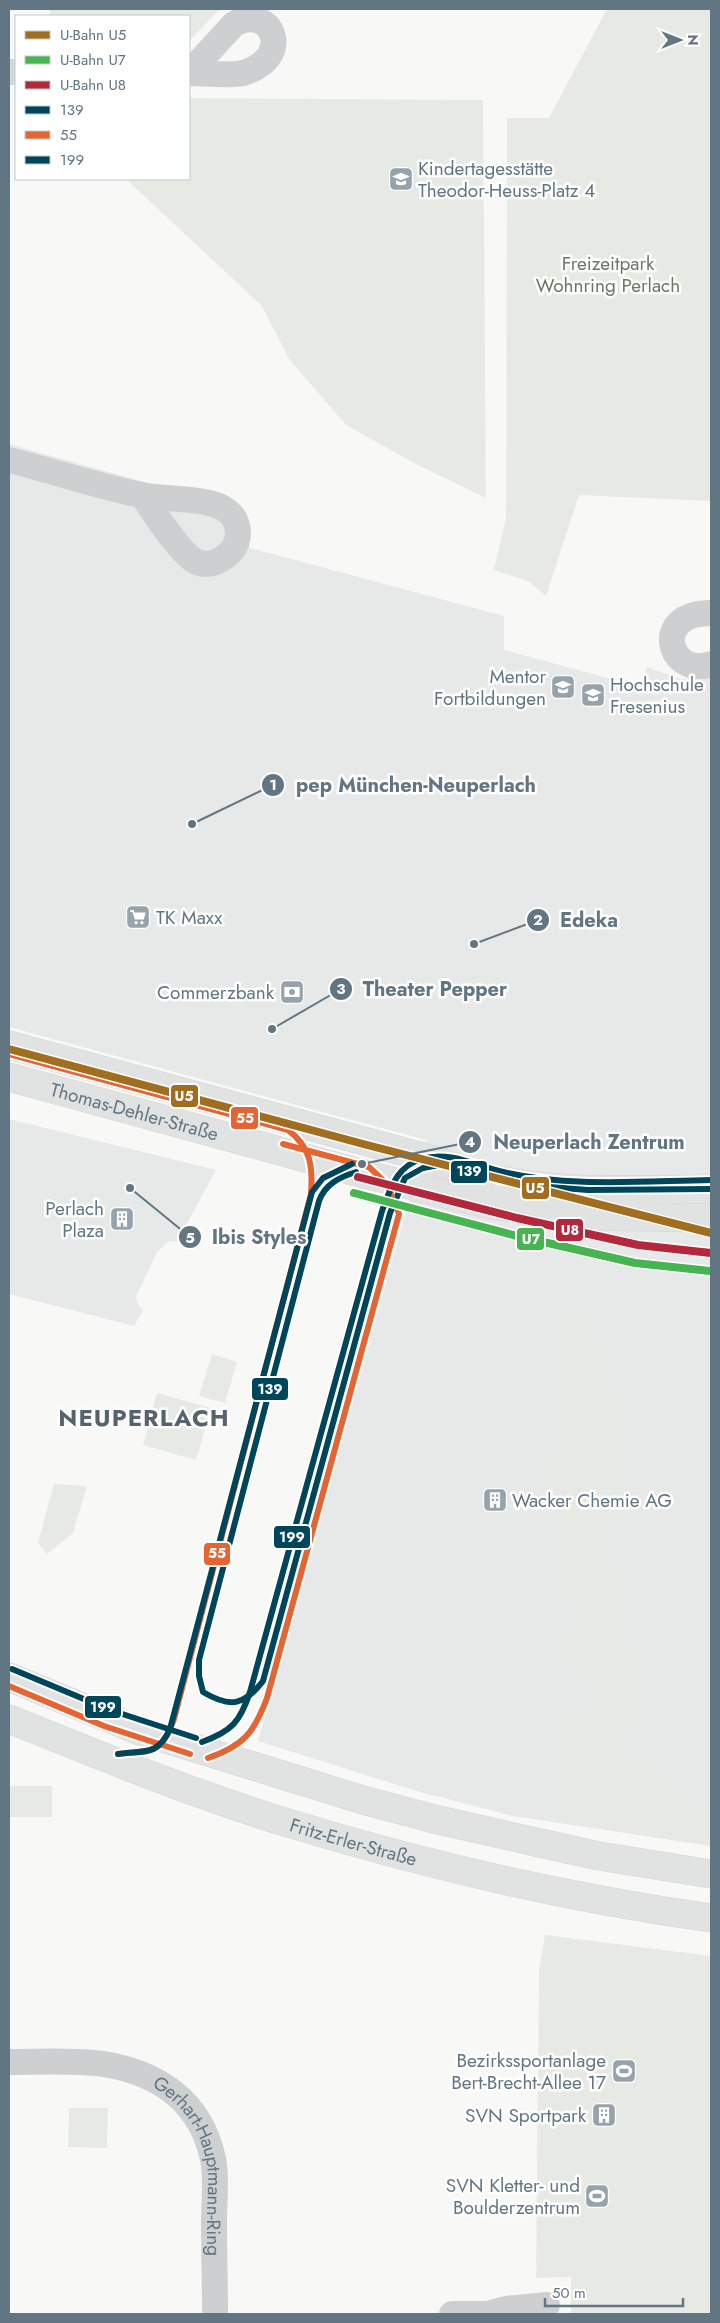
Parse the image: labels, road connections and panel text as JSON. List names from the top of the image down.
{
  "streets": {
    "main road": ["Thomas-Dehler-Straße", "Fritz-Erler-Straße"],
    "street": ["Gerhart-Hauptmann-Ring"]
  },
  "districts": ["NEUPERLACH"],
  "parks": ["Freizeitpark Wohnring Perlach"],
  "places": {
    "school or university": ["Kindertagesstätte Theodor-Heuss-Platz 4", "Mentor Fortbildungen", "Hochschule Fresenius"],
    "other": [
      "pep München-Neuperlach",
      "Edeka",
      "Theater Pepper",
      "Neuperlach Zentrum",
      "Ibis Styles"
    ],
    "supermarket": ["TK Maxx"],
    "bank": ["Commerzbank"],
    "building": ["Perlach Plaza", "Wacker Chemie AG", "SVN Sportpark"],
    "sports": ["Bezirkssportanlage Bert-Brecht-Allee 17", "SVN Kletter- und Boulderzentrum"]
  },
  "lines": [
    "metro line U5",
    "transit line 55",
    "transit line 199",
    "transit line 139",
    "metro line U8",
    "metro line U7"
  ],
  "legend": [
    "U-Bahn U5",
    "U-Bahn U7",
    "U-Bahn U8",
    "139",
    "55",
    "199"
  ],
  "scale_bar": "50 m",
  "north": "right"
}
